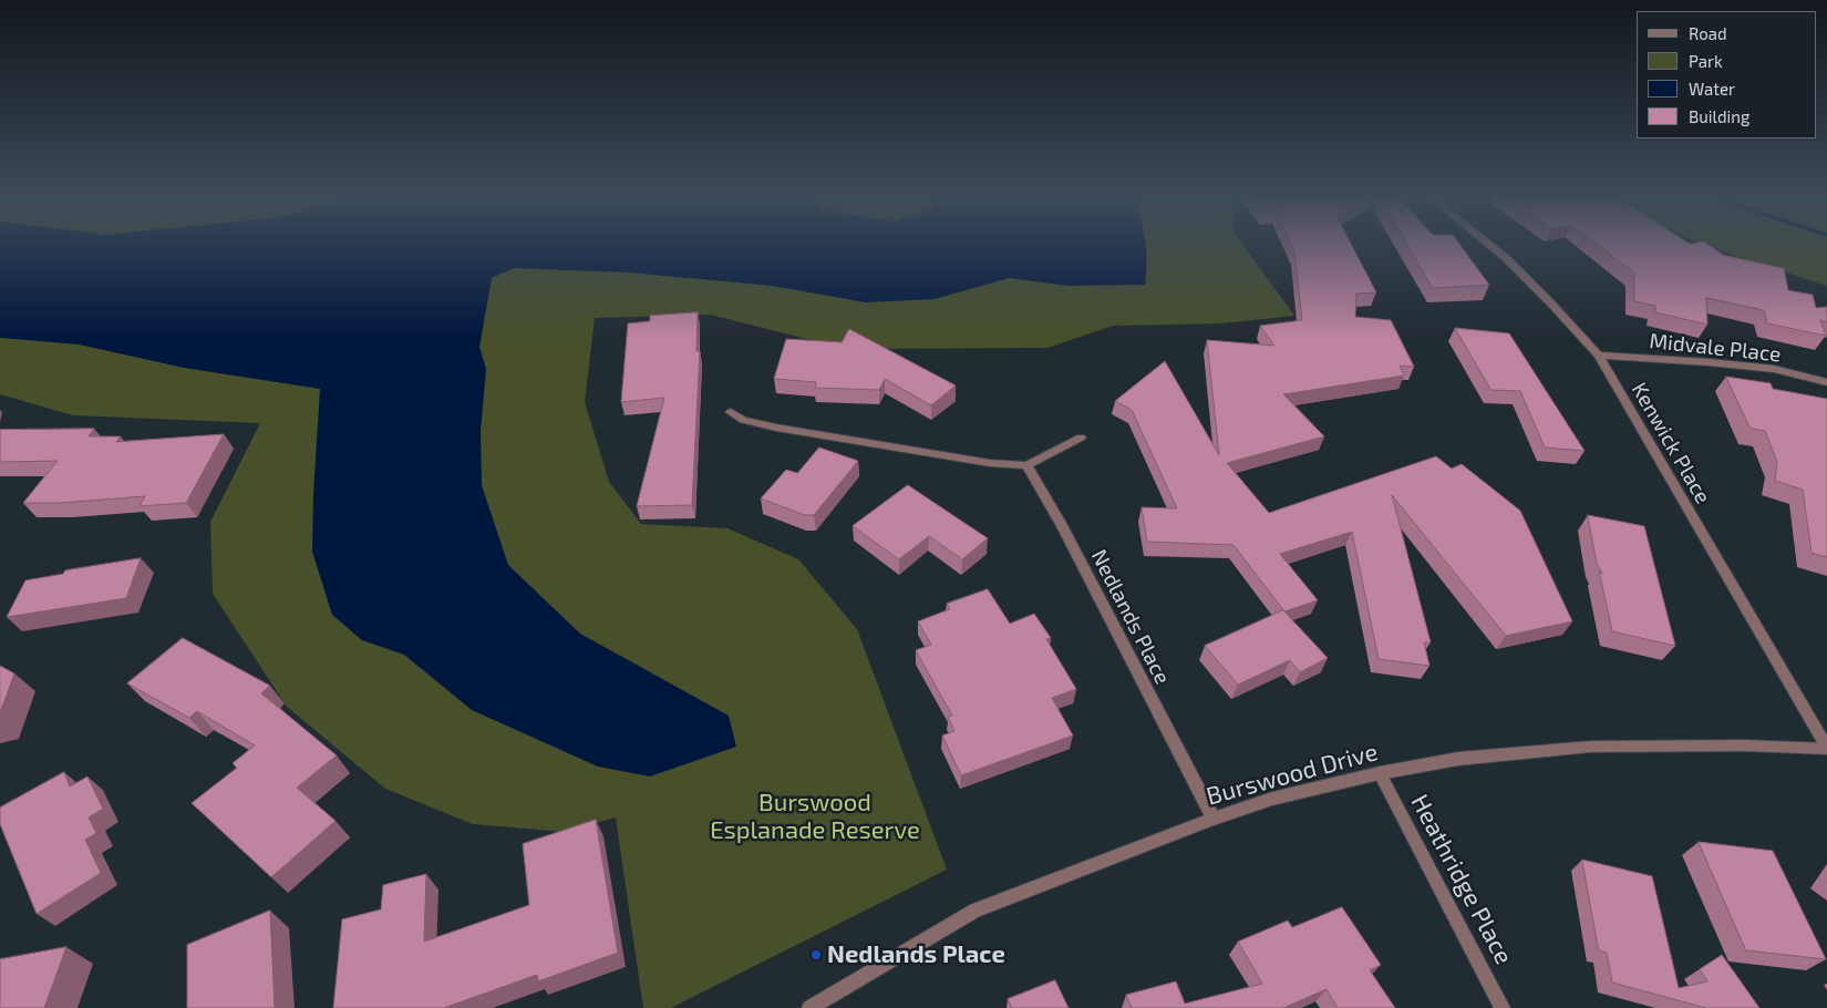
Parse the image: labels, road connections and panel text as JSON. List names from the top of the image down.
{
  "streets": {
    "street": [
      "Midvale Place",
      "Kenwick Place",
      "Nedlands Place",
      "Burswood Drive",
      "Heathridge Place"
    ]
  },
  "crossings": [
    ["Midvale Place", "Kenwick Place"],
    ["Kenwick Place", "Burswood Drive"],
    ["Nedlands Place", "Burswood Drive"],
    ["Burswood Drive", "Heathridge Place"]
  ],
  "parks": ["Burswood Esplanade Reserve"],
  "places": ["Nedlands Place"],
  "legend": [
    "Road",
    "Park",
    "Water",
    "Building"
  ]
}
